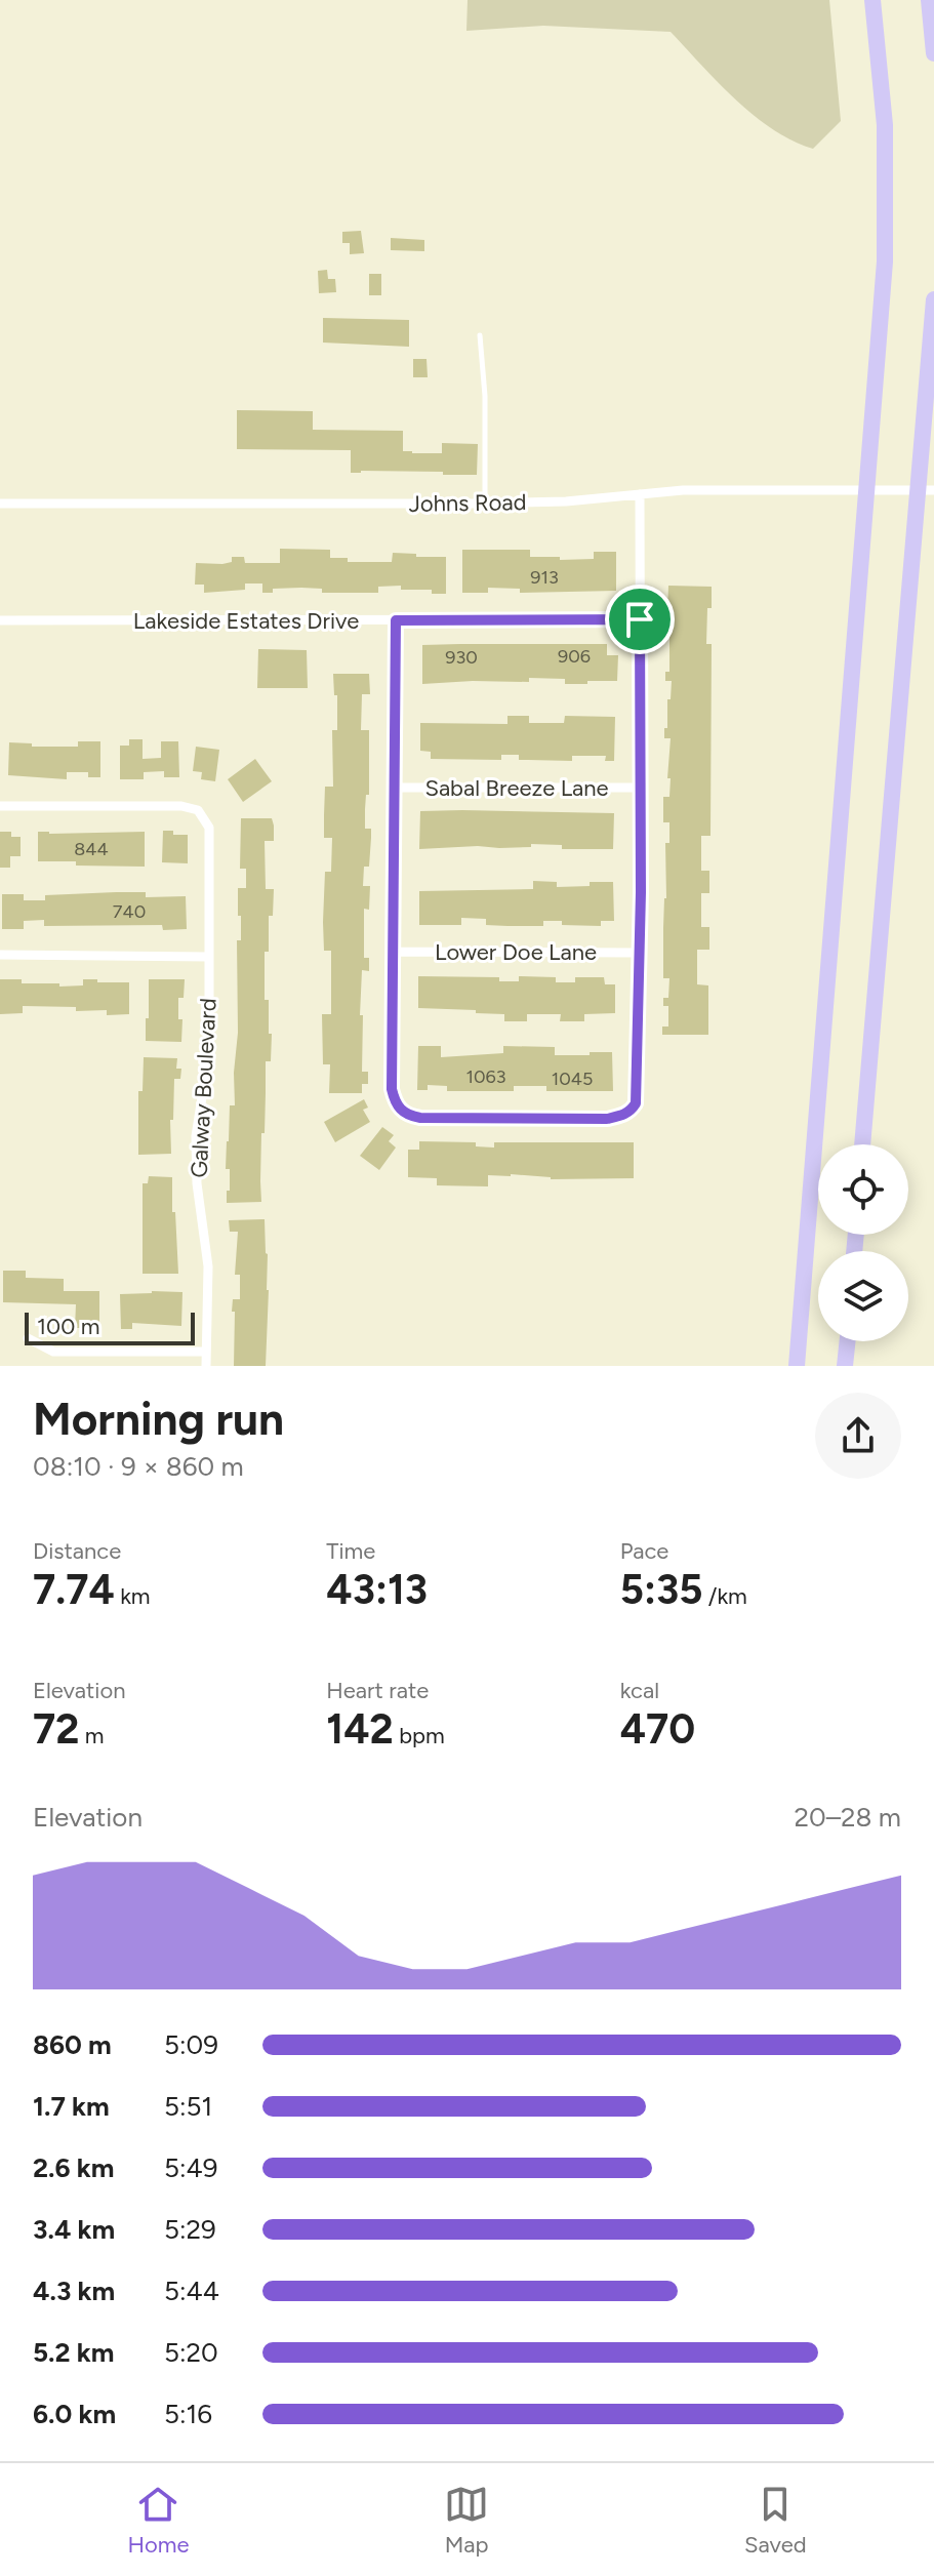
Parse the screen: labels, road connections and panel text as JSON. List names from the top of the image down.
{
  "streets": {
    "street": [
      "Johns Road",
      "Lakeside Estates Drive",
      "Sabal Breeze Lane",
      "Lower Doe Lane",
      "Galway Boulevard"
    ]
  },
  "house_numbers": [
    "913",
    "906",
    "930",
    "844",
    "740",
    "1063",
    "1045"
  ],
  "scale_bar": "100 m",
  "page": {
    "scale": "100 m",
    "heading": ["Morning run", "08:10 · 9 × 860 m"],
    "stats": [
      ["Distance", "7.74 km"],
      ["Time", "43:13"],
      ["Pace", "5:35 /km"],
      ["Elevation", "72 m"],
      ["Heart rate", "142 bpm"],
      ["kcal", "470"]
    ],
    "chart": ["Elevation", "20–28 m"],
    "list": [
      {
        "name": "860 m",
        "note": "5:09"
      },
      {
        "name": "1.7 km",
        "note": "5:51"
      },
      {
        "name": "2.6 km",
        "note": "5:49"
      },
      {
        "name": "3.4 km",
        "note": "5:29"
      },
      {
        "name": "4.3 km",
        "note": "5:44"
      },
      {
        "name": "5.2 km",
        "note": "5:20"
      },
      {
        "name": "6.0 km",
        "note": "5:16"
      }
    ],
    "tabs": ["Home", "Map", "Saved"]
  }
}
